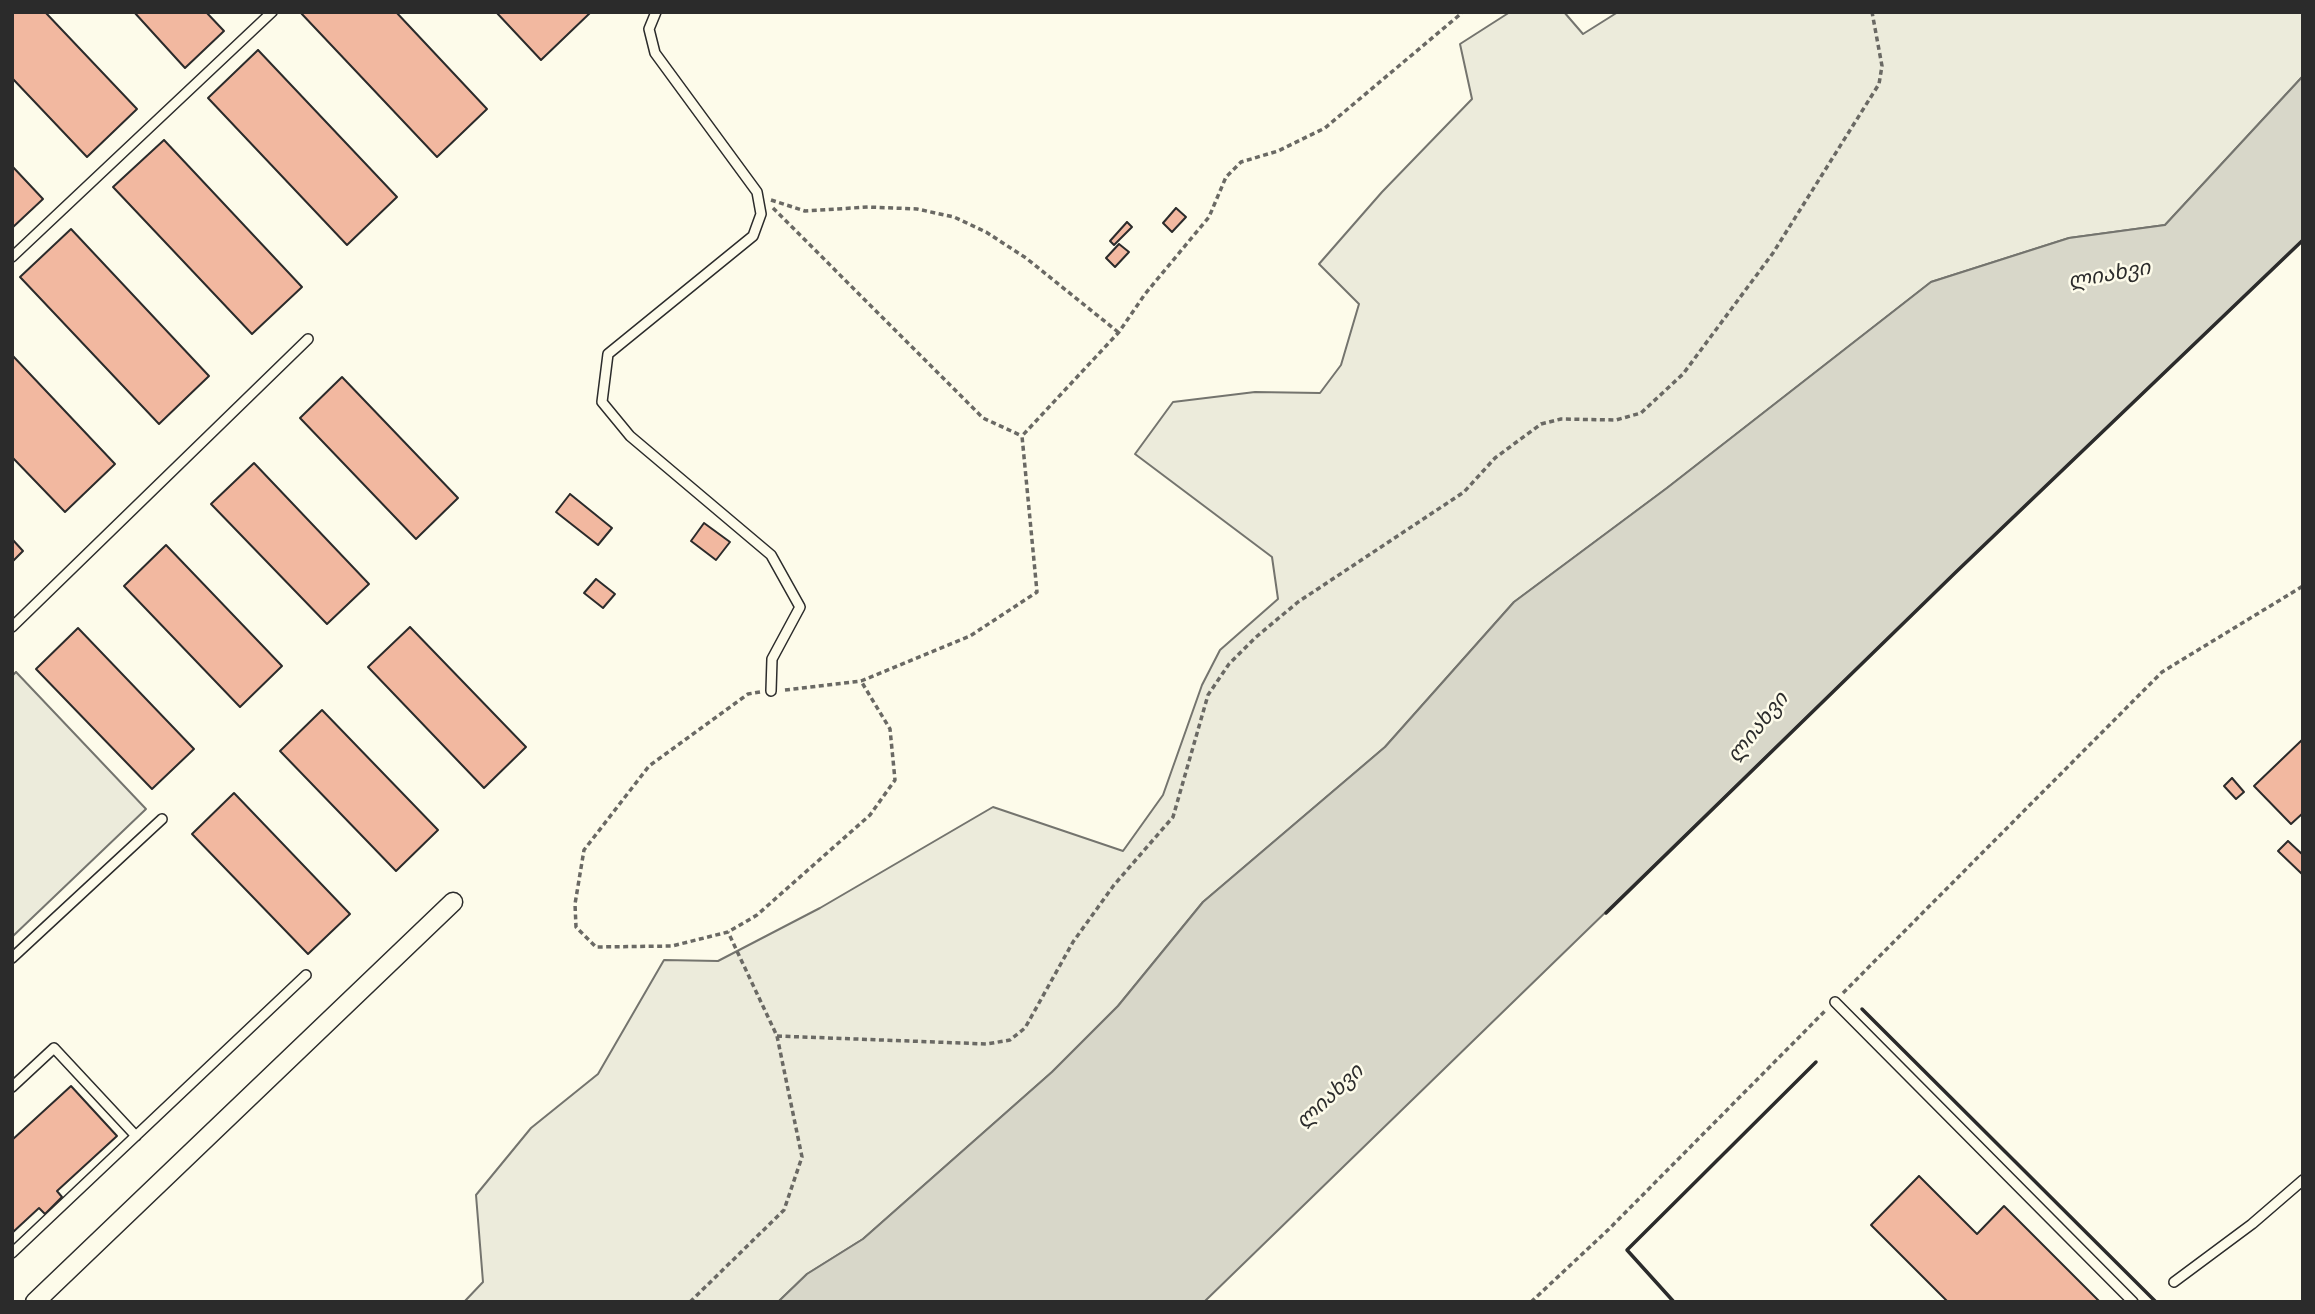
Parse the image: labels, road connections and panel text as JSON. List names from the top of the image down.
{
  "water": ["ლიახვი"]
}
